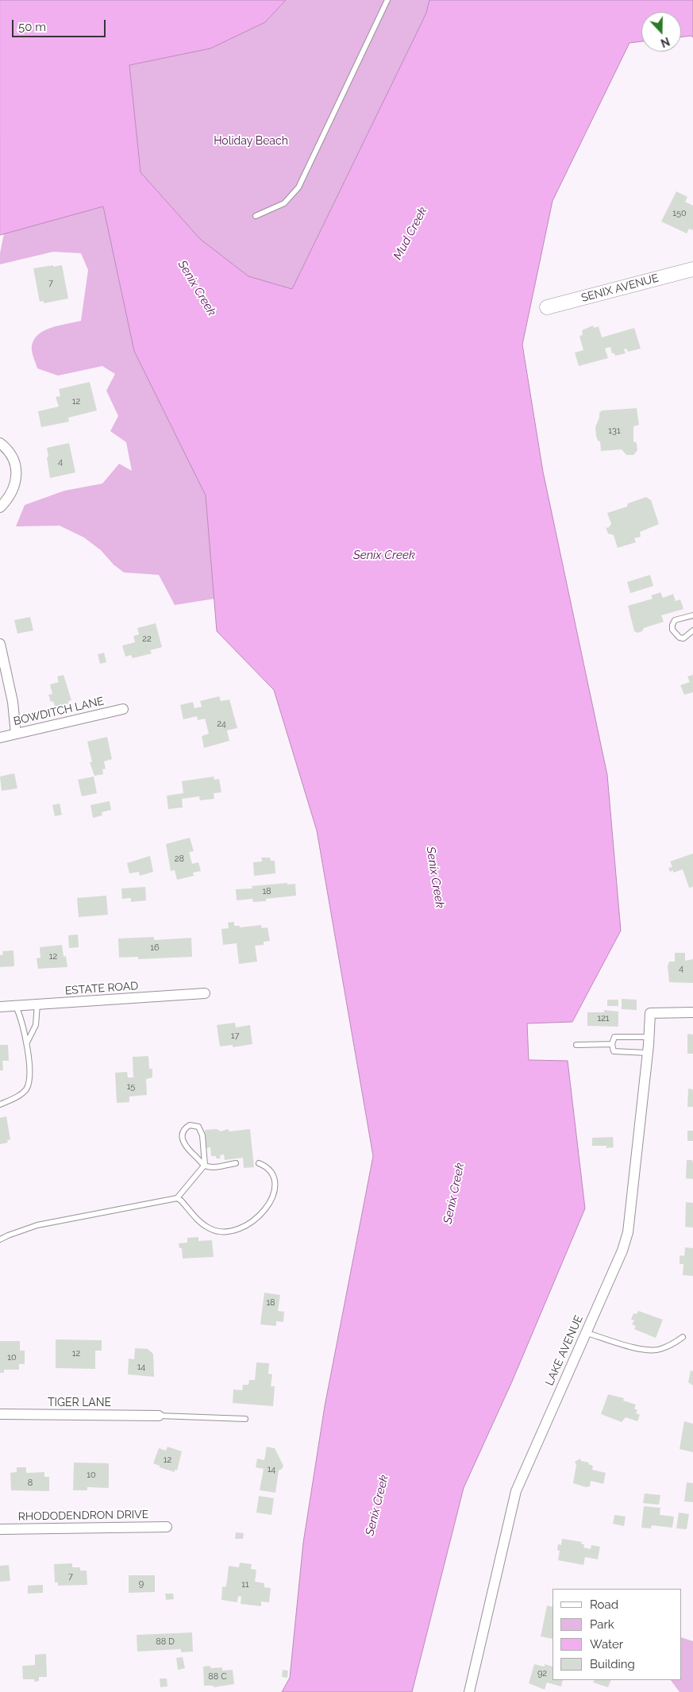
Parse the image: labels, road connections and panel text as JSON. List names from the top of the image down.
{
  "streets": {
    "street": [
      "SENIX AVENUE",
      "BOWDITCH LANE",
      "ESTATE ROAD",
      "LAKE AVENUE",
      "TIGER LANE",
      "RHODODENDRON DRIVE"
    ]
  },
  "water": ["Mud Creek", "Senix Creek"],
  "parks": ["Holiday Beach"],
  "house_numbers": [
    "150",
    "7",
    "12",
    "131",
    "4",
    "22",
    "24",
    "28",
    "18",
    "16",
    "12",
    "4",
    "121",
    "17",
    "15",
    "18",
    "12",
    "10",
    "14",
    "12",
    "14",
    "10",
    "8",
    "7",
    "9",
    "11",
    "88 D",
    "92",
    "88 C"
  ],
  "legend": [
    "Road",
    "Park",
    "Water",
    "Building"
  ],
  "scale_bar": "50 m",
  "north": "bottom"
}
